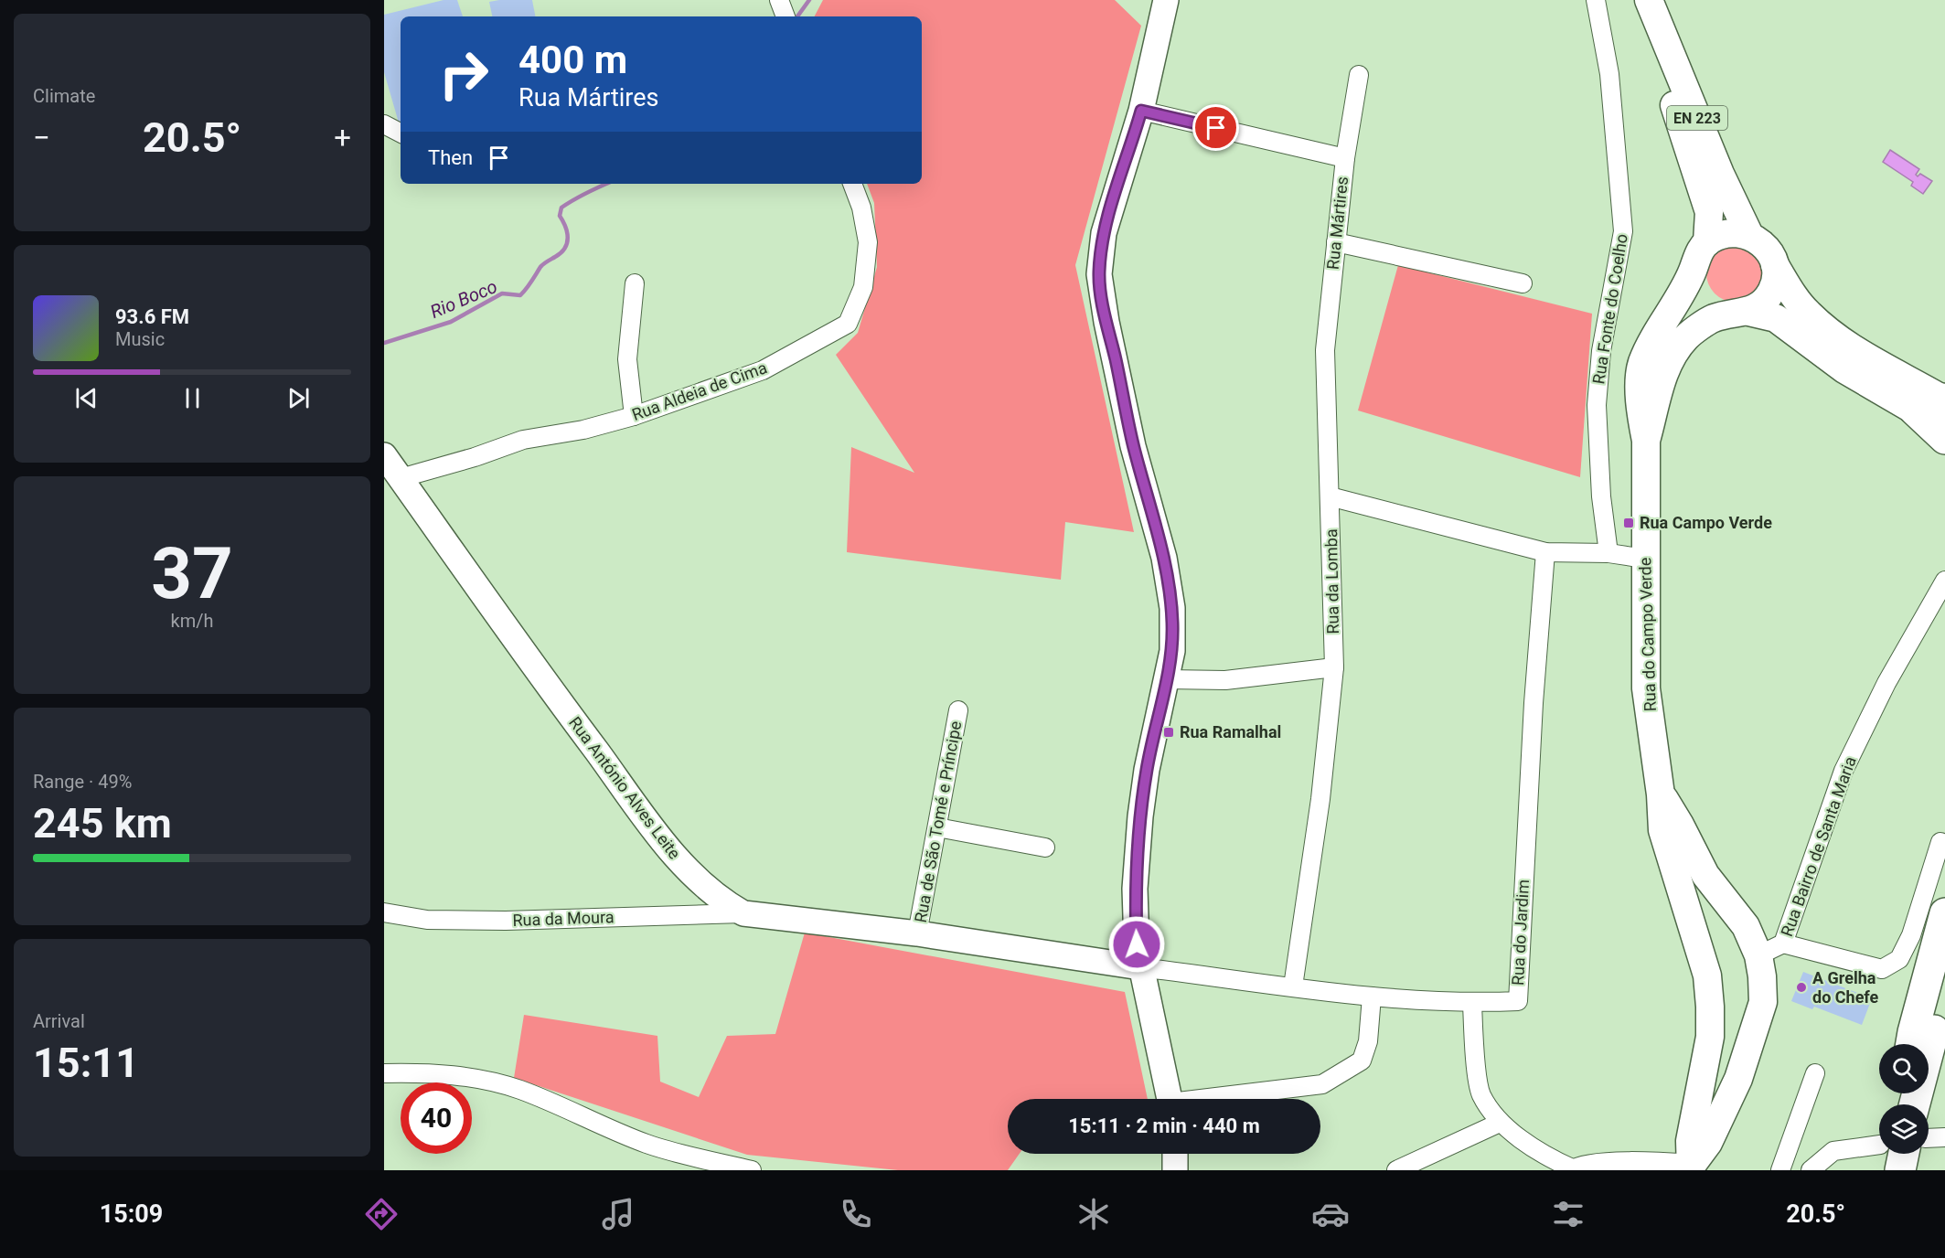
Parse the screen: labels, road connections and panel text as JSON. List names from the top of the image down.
{
  "streets": {
    "main road": ["EN 223", "Rua do Campo Verde"],
    "street": [
      "Rua Mártires",
      "Rua Fonte do Coelho",
      "Rua Aldeia de Cima",
      "Rua da Lomba",
      "Rua António Alves Leite",
      "Rua de São Tomé e Príncipe",
      "Rua Bairro de Santa Maria",
      "Rua da Moura",
      "Rua do Jardim"
    ]
  },
  "crossings": [
    ["EN 223", "Rua do Campo Verde"],
    ["Rua Mártires", "Rua da Lomba"],
    ["Rua Aldeia de Cima", "Rua António Alves Leite"],
    ["Rua da Lomba", "Rua do Jardim"],
    ["Rua do Campo Verde", "Rua Bairro de Santa Maria"],
    ["Rua António Alves Leite", "Rua de São Tomé e Príncipe"],
    ["Rua António Alves Leite", "Rua da Moura"],
    ["Rua António Alves Leite", "Rua do Jardim"]
  ],
  "water": ["Rio Boco"],
  "places": {
    "transit": ["Rua Campo Verde", "Rua Ramalhal"],
    "other": ["A Grelha do Chefe"]
  },
  "page": {
    "tile": [
      "Climate",
      ["37", "km/h"],
      ["Range · 49%", "245 km"],
      ["Arrival", "15:11"]
    ],
    "turn": ["400 m", "Rua Mártires"],
    "heat": ["−", "20.5°", "+"],
    "then": "Then",
    "song": ["93.6 FM", "Music"],
    "limit": "40",
    "trip": "15:11 · 2 min · 440 m",
    "tabs": ["15:09", "20.5°"]
  }
}
